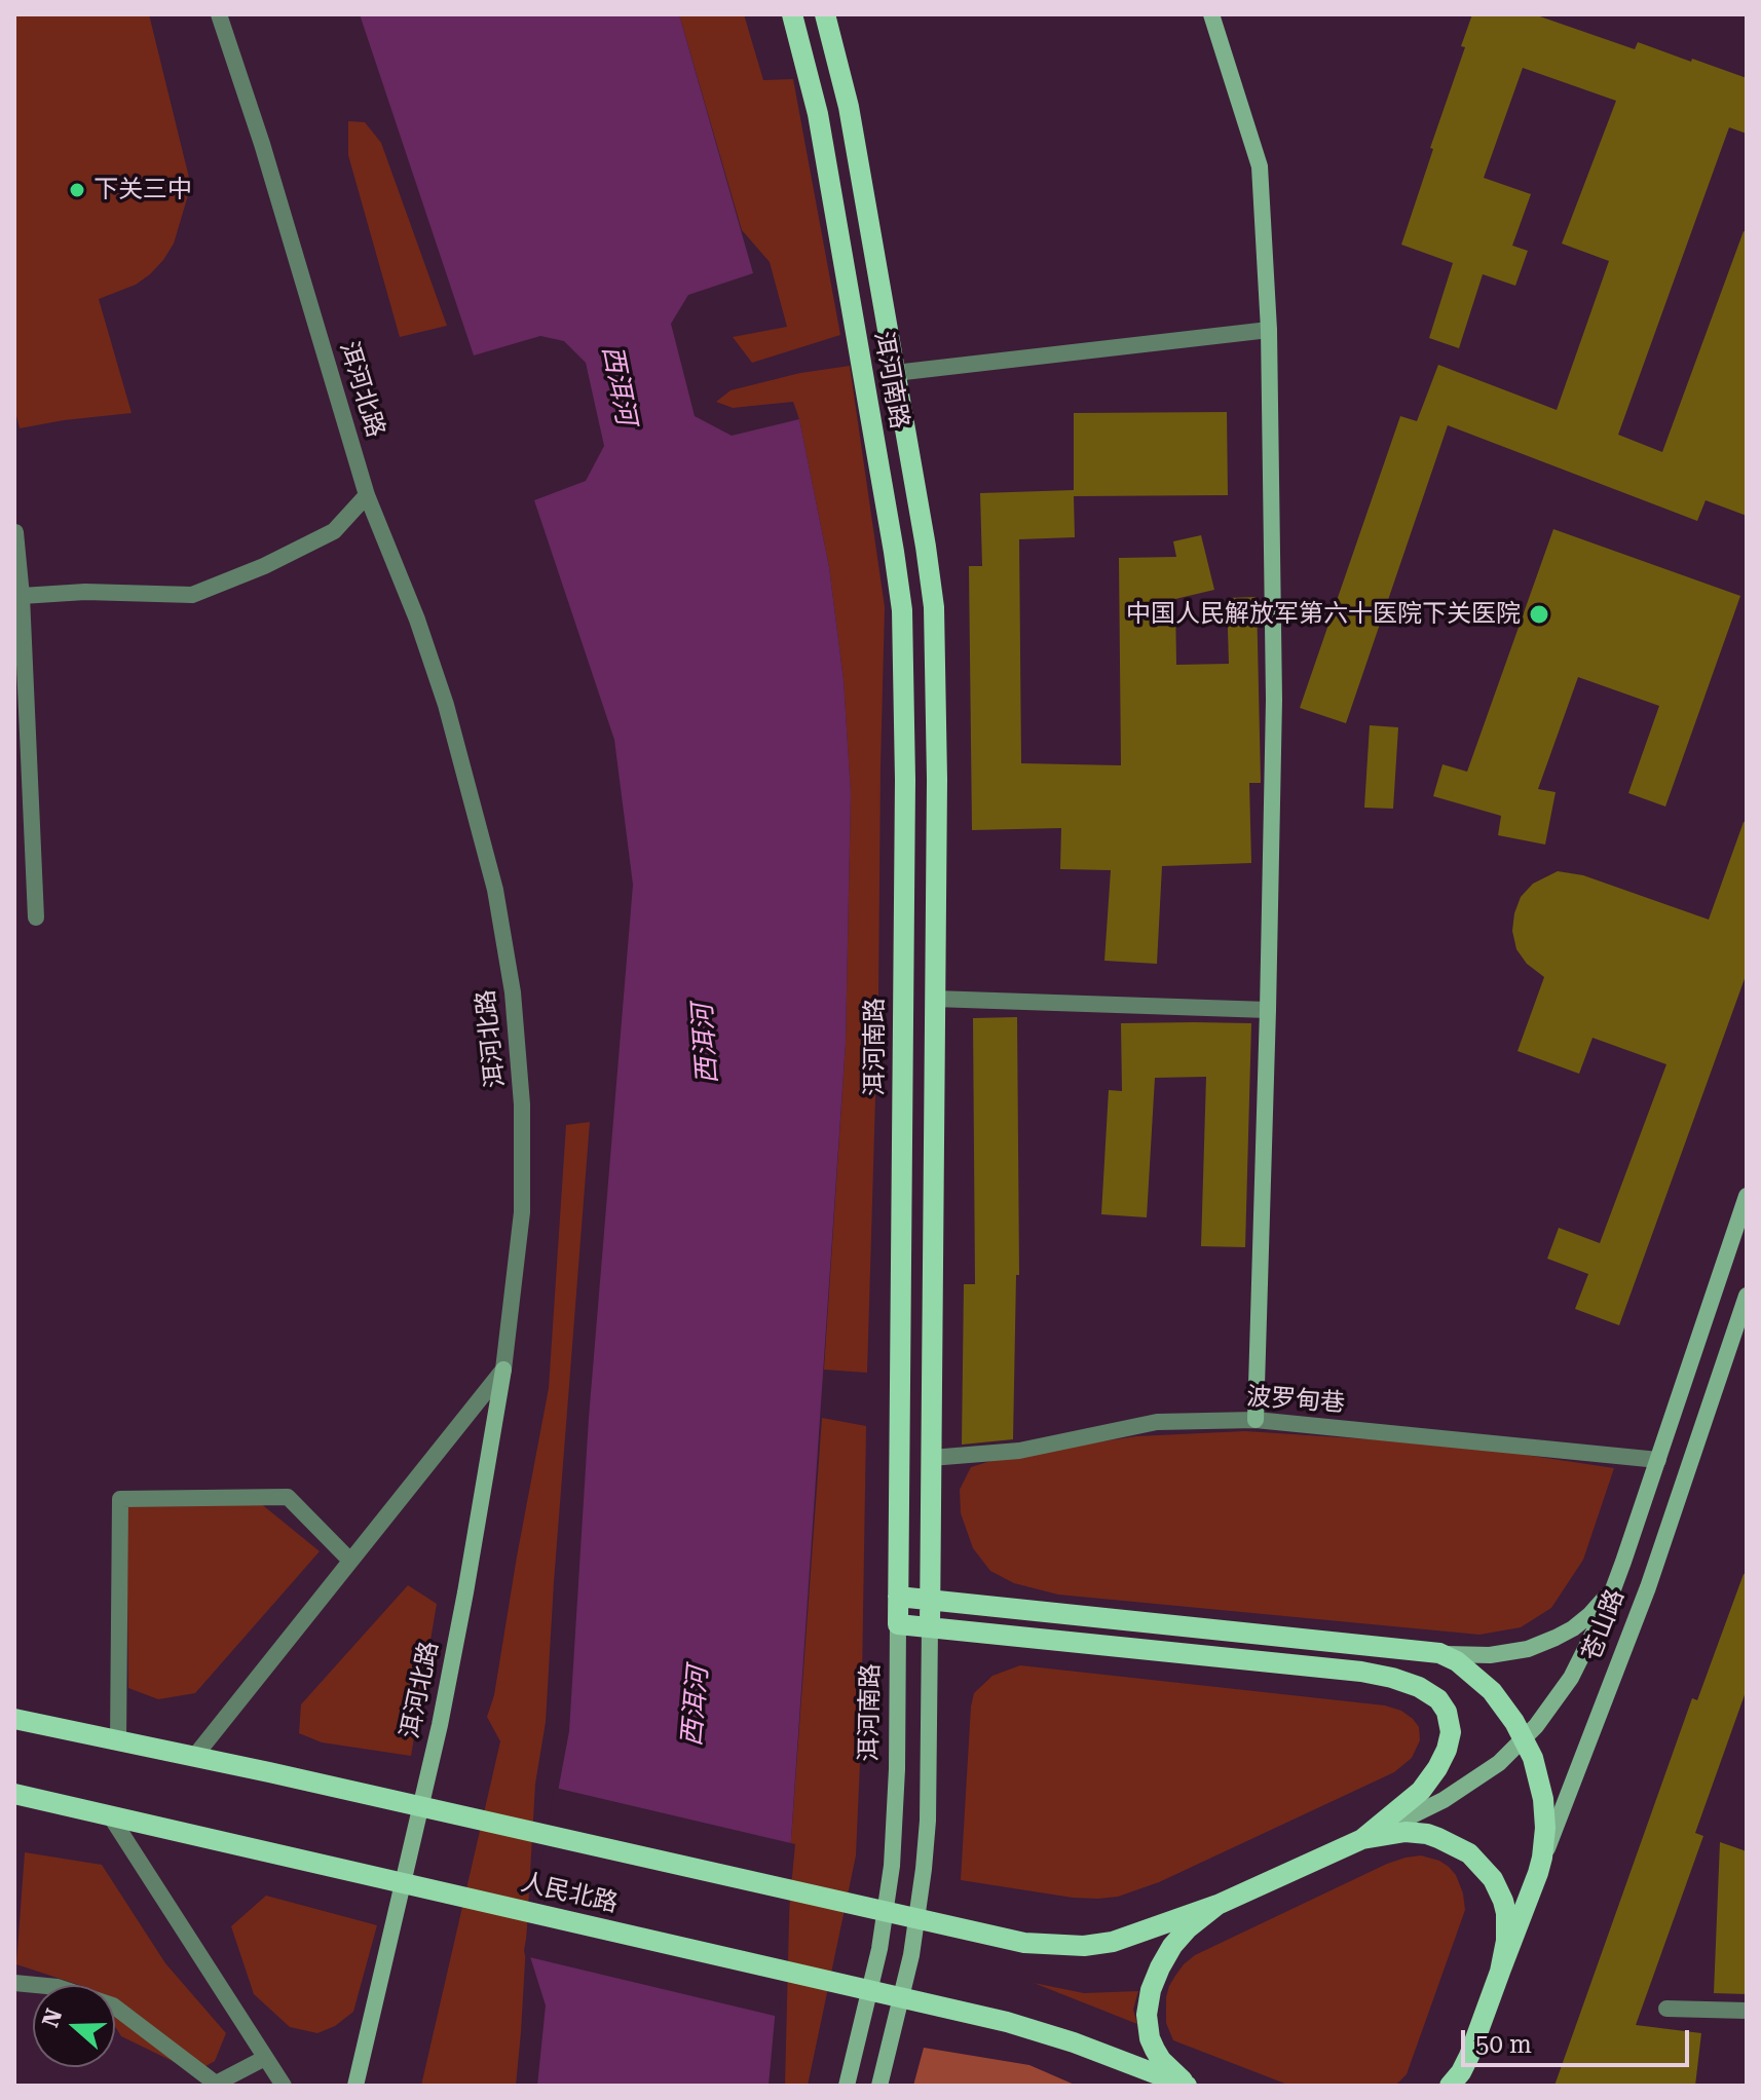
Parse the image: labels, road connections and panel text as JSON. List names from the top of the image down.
{
  "streets": {
    "main road": [
      "洱河南路",
      "洱河北路",
      "苍山路",
      "人民北路"
    ],
    "street": ["波罗甸巷"]
  },
  "crossings": [
    ["洱河南路", "波罗甸巷"],
    ["波罗甸巷", "苍山路"]
  ],
  "water": ["西洱河"],
  "places": ["下关三中", "中国人民解放军第六十医院下关医院"],
  "scale_bar": "50 m",
  "north": "left"
}
